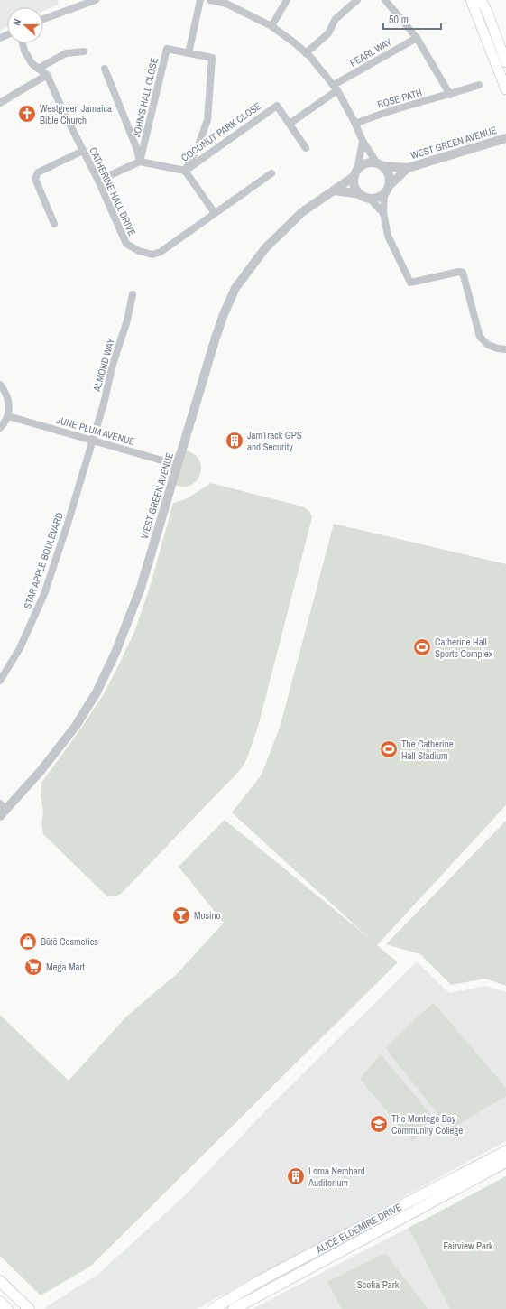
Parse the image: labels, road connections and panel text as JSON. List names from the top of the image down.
{
  "streets": {
    "main road": ["ALICE ELDEMIRE DRIVE"],
    "street": [
      "PEARL WAY",
      "JOHN'S HALL CLOSE",
      "ROSE PATH",
      "COCONUT PARK CLOSE",
      "WEST GREEN AVENUE",
      "CATHERINE HALL DRIVE",
      "ALMOND WAY",
      "JUNE PLUM AVENUE",
      "STAR APPLE BOULEVARD"
    ]
  },
  "crossings": [
    ["PEARL WAY", "COCONUT PARK CLOSE"],
    ["JOHN'S HALL CLOSE", "COCONUT PARK CLOSE"],
    ["WEST GREEN AVENUE", "JUNE PLUM AVENUE"],
    ["ALMOND WAY", "JUNE PLUM AVENUE"],
    ["ALMOND WAY", "STAR APPLE BOULEVARD"],
    ["JUNE PLUM AVENUE", "STAR APPLE BOULEVARD"]
  ],
  "parks": ["Fairview Park", "Scotia Park"],
  "places": {
    "church": ["Westgreen Jamaica Bible Church"],
    "building": ["JamTrack GPS and Security", "Lorna Nemhard Auditorium"],
    "sports": ["Catherine Hall Sports Complex", "The Catherine Hall Stadium"],
    "bar": ["Mosino"],
    "shop": ["Būtē Cosmetics"],
    "supermarket": ["Mega Mart"],
    "school or university": ["The Montego Bay Community College"]
  },
  "scale_bar": "50 m",
  "north": "left"
}
